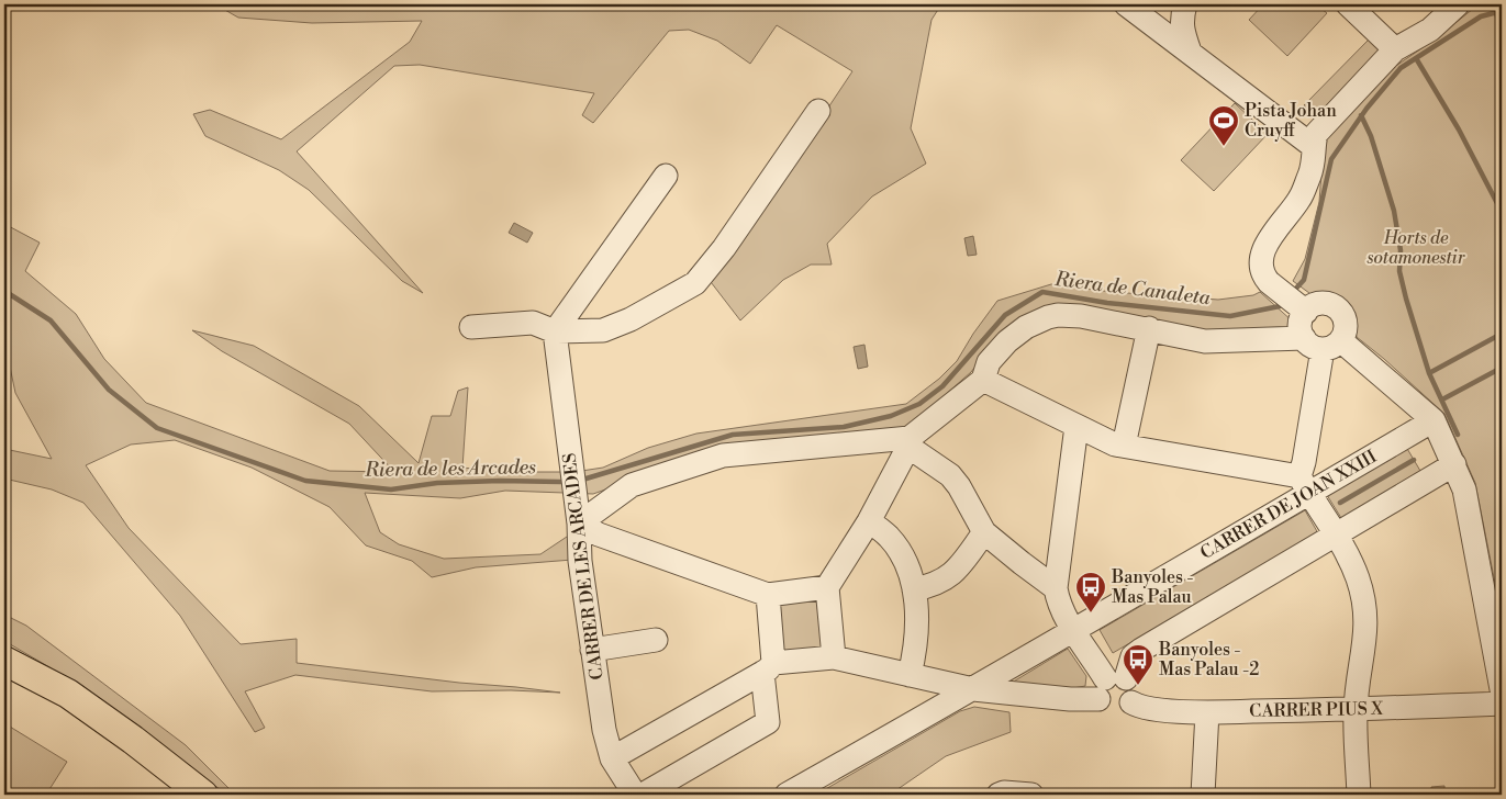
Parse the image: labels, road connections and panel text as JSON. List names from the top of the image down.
{
  "streets": {
    "street": ["CARRER DE JOAN XXIII", "CARRER DE LES ARCADES", "CARRER PIUS X"]
  },
  "water": ["Riera de Canaleta", "Riera de les Arcades"],
  "parks": ["Horts de sotamonestir"],
  "places": {
    "sports": ["Pista Johan Cruyff"],
    "bus stop": ["Banyoles - Mas Palau", "Banyoles - Mas Palau -2"]
  }
}
